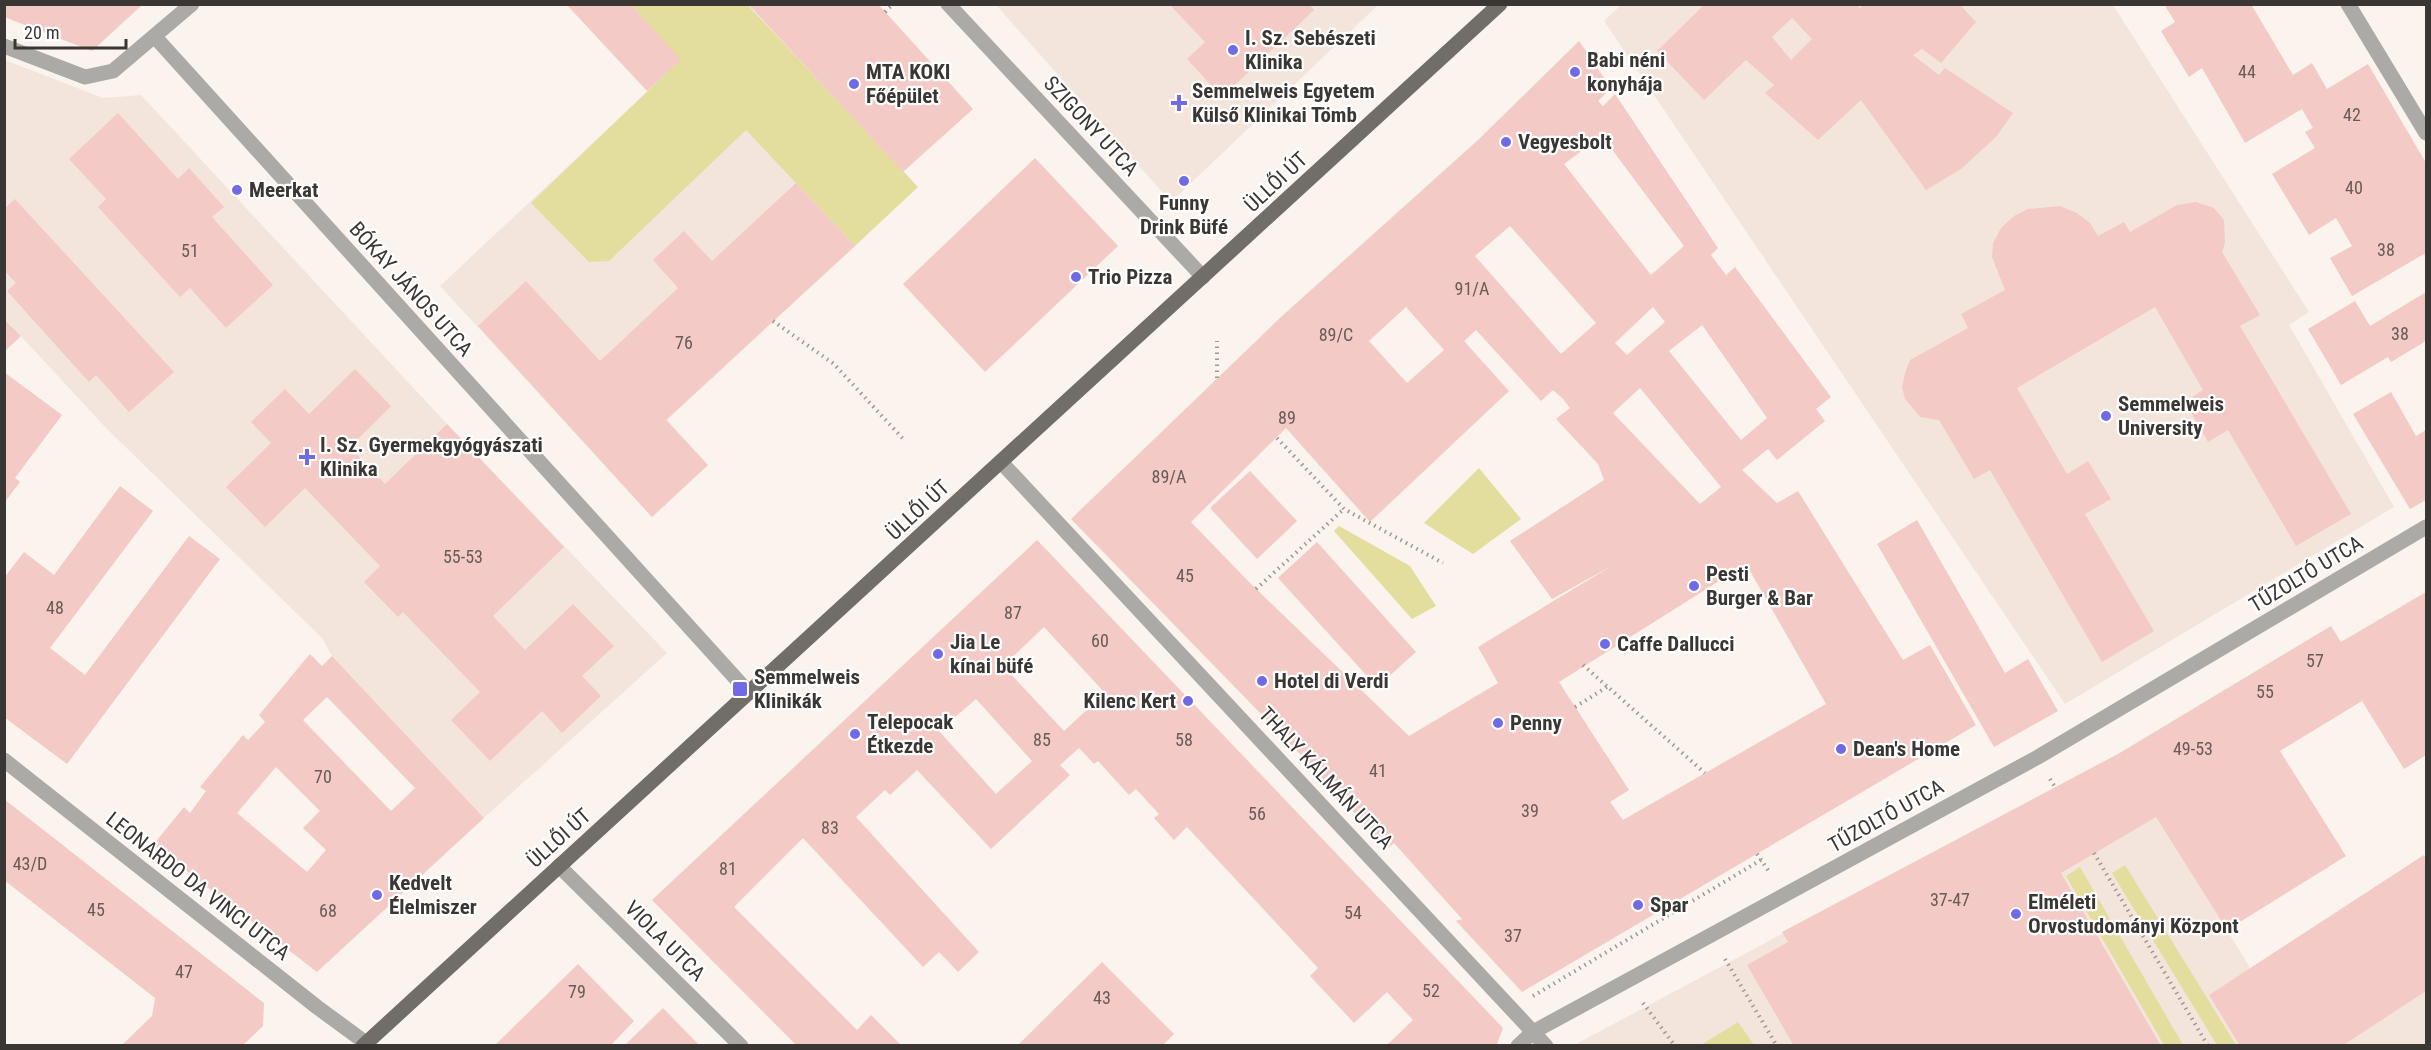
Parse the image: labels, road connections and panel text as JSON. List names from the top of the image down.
{
  "streets": {
    "main road": ["ÜLLŐI ÚT"],
    "street": [
      "SZIGONY UTCA",
      "BÓKAY JÁNOS UTCA",
      "TŰZOLTÓ UTCA",
      "THALY KÁLMÁN UTCA",
      "LEONARDO DA VINCI UTCA",
      "VIOLA UTCA"
    ]
  },
  "crossings": [
    ["SZIGONY UTCA", "ÜLLŐI ÚT"],
    ["ÜLLŐI ÚT", "BÓKAY JÁNOS UTCA"],
    ["ÜLLŐI ÚT", "THALY KÁLMÁN UTCA"],
    ["ÜLLŐI ÚT", "LEONARDO DA VINCI UTCA"],
    ["ÜLLŐI ÚT", "VIOLA UTCA"],
    ["TŰZOLTÓ UTCA", "THALY KÁLMÁN UTCA"]
  ],
  "places": {
    "other": [
      "I. Sz. Sebészeti Klinika",
      "Babi néni konyhája",
      "MTA KOKI Főépület",
      "Vegyesbolt",
      "Funny Drink Büfé",
      "Meerkat",
      "Trio Pizza",
      "Semmelweis University",
      "Pesti Burger & Bar",
      "Caffe Dallucci",
      "Jia Le kínai büfé",
      "Hotel di Verdi",
      "Kilenc Kert",
      "Penny",
      "Telepocak Étkezde",
      "Dean's Home",
      "Kedvelt Élelmiszer",
      "Spar",
      "Elméleti Orvostudományi Központ"
    ],
    "health": ["Semmelweis Egyetem Külső Klinikai Tömb", "I. Sz. Gyermekgyógyászati Klinika"],
    "transit": ["Semmelweis Klinikák"]
  },
  "house_numbers": [
    "44",
    "42",
    "40",
    "38",
    "51",
    "91/A",
    "38",
    "89/C",
    "76",
    "89",
    "89/A",
    "55-53",
    "45",
    "48",
    "87",
    "60",
    "57",
    "55",
    "85",
    "58",
    "49-53",
    "41",
    "70",
    "39",
    "56",
    "83",
    "43/D",
    "81",
    "37-47",
    "45",
    "68",
    "54",
    "37",
    "47",
    "52",
    "79",
    "43"
  ],
  "scale_bar": "20 m"
}
